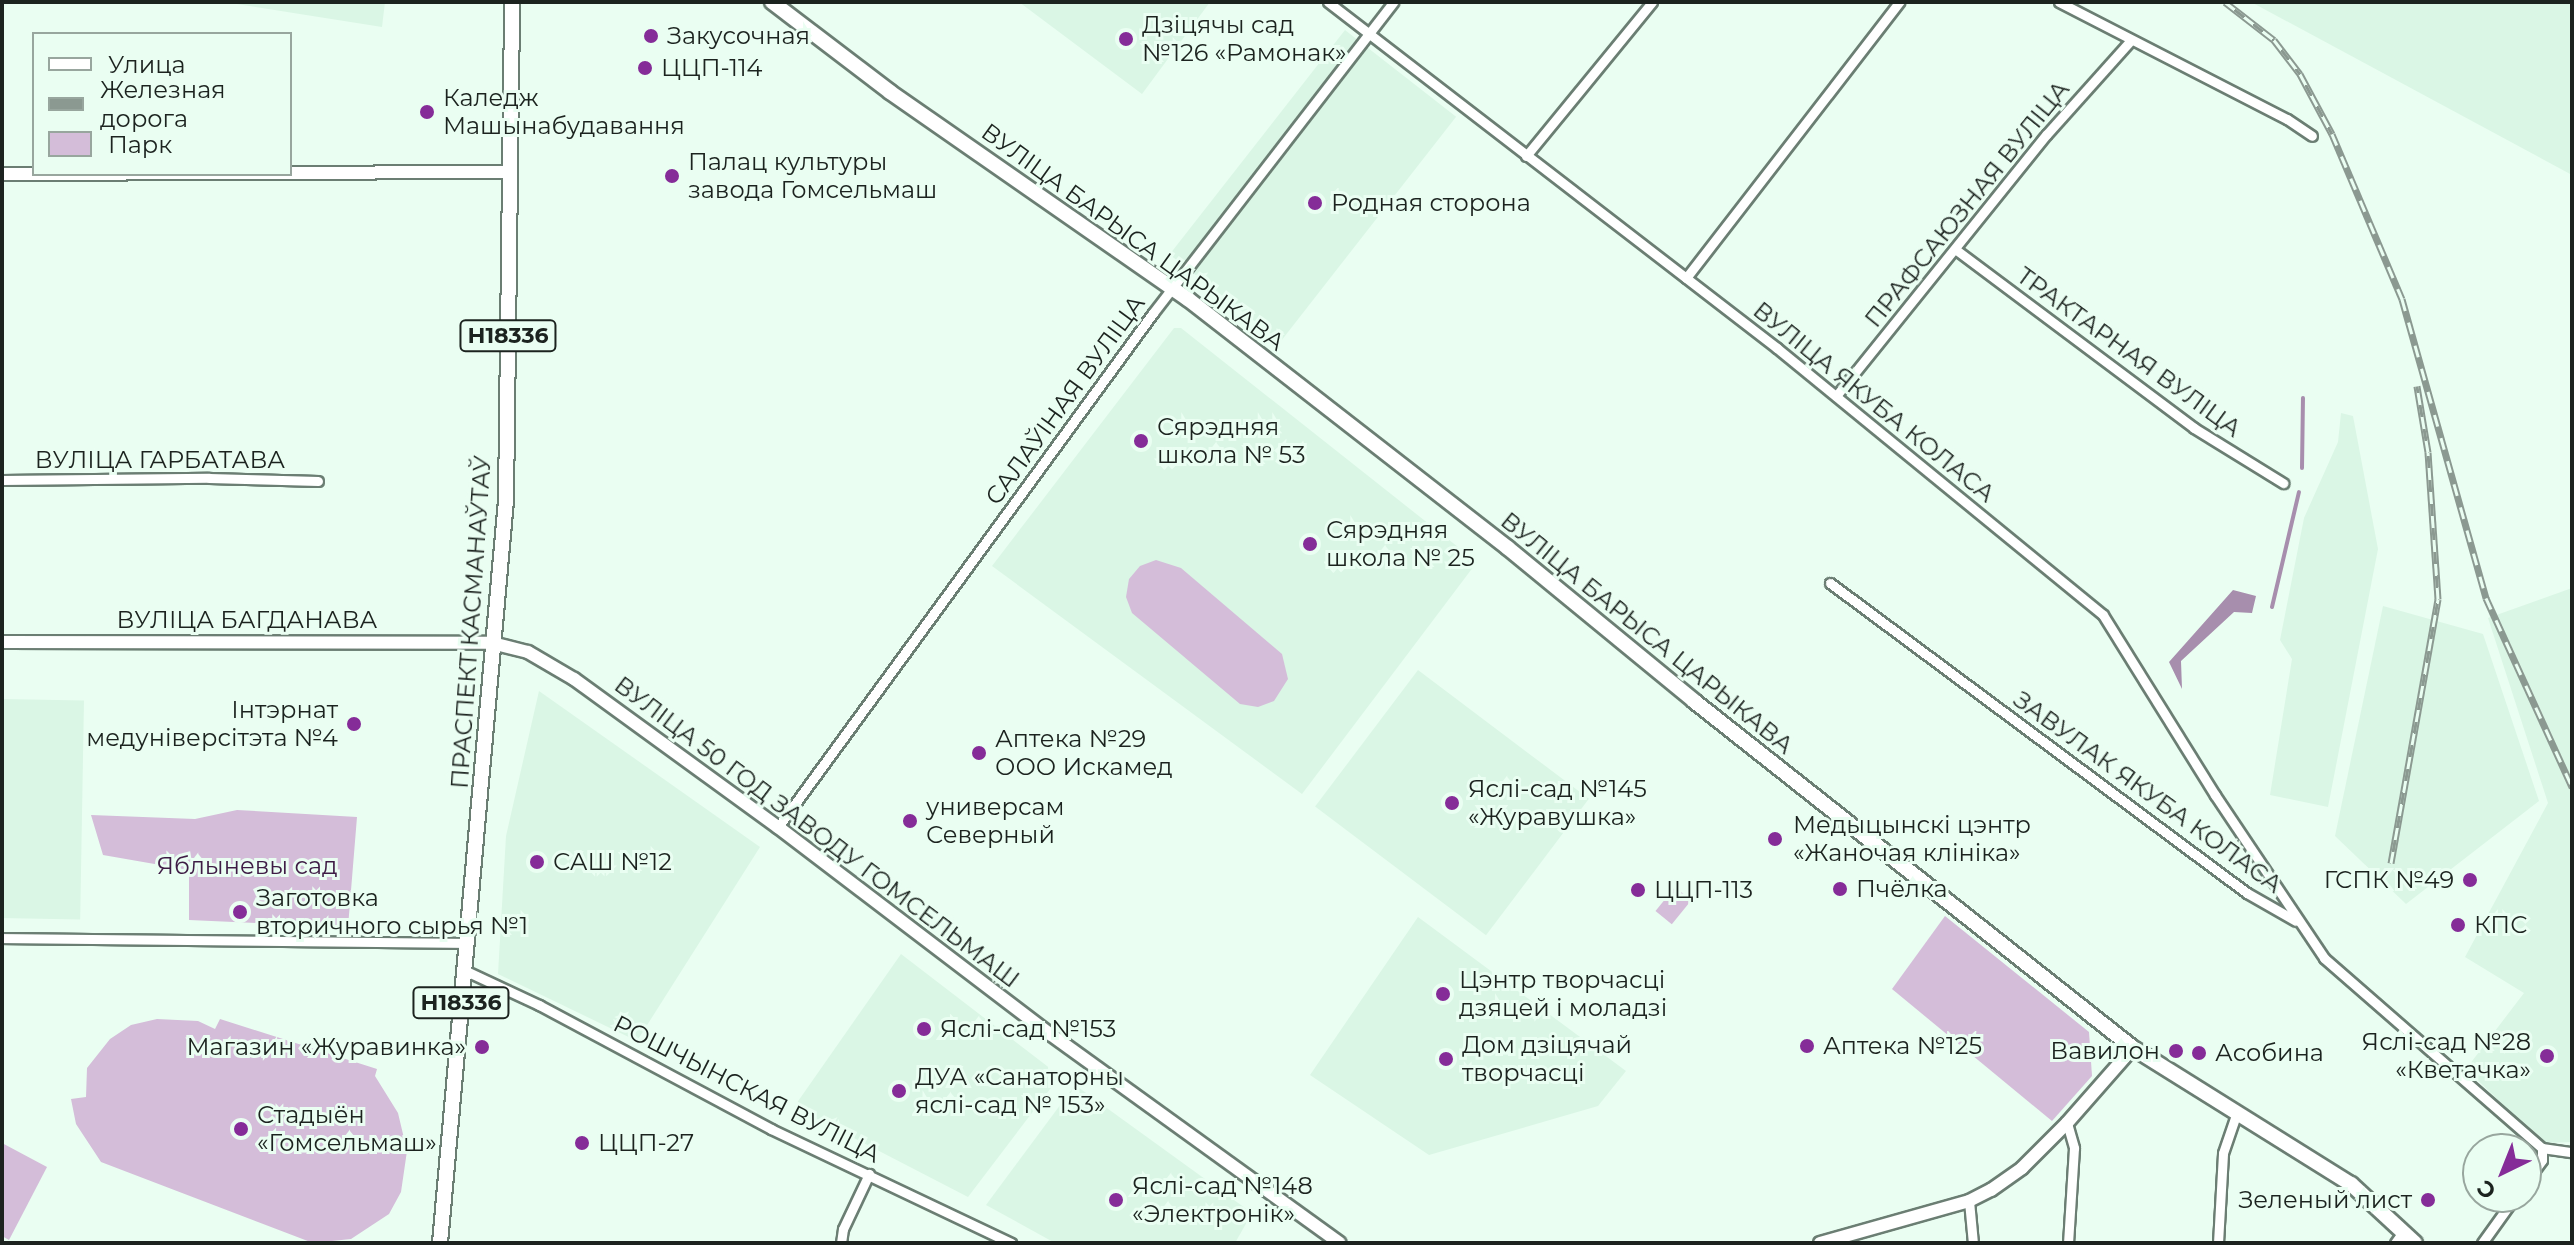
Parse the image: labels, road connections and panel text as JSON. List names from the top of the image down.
{
  "streets": {
    "main road": ["ВУЛІЦА БАРЫСА ЦАРЫКАВА", "Н18336", "ПРАСПЕКТ КАСМАНАЎТАЎ"],
    "street": [
      "ПРАФСАЮЗНАЯ ВУЛІЦА",
      "ТРАКТАРНАЯ ВУЛІЦА",
      "САЛАЎІНАЯ ВУЛІЦА",
      "ВУЛІЦА ЯКУБА КОЛАСА",
      "ВУЛІЦА ГАРБАТАВА",
      "ВУЛІЦА БАГДАНАВА",
      "ЗАВУЛАК ЯКУБА КОЛАСА",
      "ВУЛІЦА 50 ГОД ЗАВОДУ ГОМСЕЛЬМАШ",
      "РОШЧЫНСКАЯ ВУЛІЦА"
    ]
  },
  "crossings": [
    ["ПРАФСАЮЗНАЯ ВУЛІЦА", "ТРАКТАРНАЯ ВУЛІЦА"],
    ["ПРАФСАЮЗНАЯ ВУЛІЦА", "ВУЛІЦА ЯКУБА КОЛАСА"],
    ["ВУЛІЦА БАРЫСА ЦАРЫКАВА", "САЛАЎІНАЯ ВУЛІЦА"],
    ["САЛАЎІНАЯ ВУЛІЦА", "ВУЛІЦА ЯКУБА КОЛАСА"],
    ["САЛАЎІНАЯ ВУЛІЦА", "ВУЛІЦА 50 ГОД ЗАВОДУ ГОМСЕЛЬМАШ"],
    ["ВУЛІЦА ЯКУБА КОЛАСА", "ЗАВУЛАК ЯКУБА КОЛАСА"],
    ["ВУЛІЦА БАГДАНАВА", "ПРАСПЕКТ КАСМАНАЎТАЎ"],
    ["ВУЛІЦА БАГДАНАВА", "ВУЛІЦА 50 ГОД ЗАВОДУ ГОМСЕЛЬМАШ"],
    ["ПРАСПЕКТ КАСМАНАЎТАЎ", "ВУЛІЦА 50 ГОД ЗАВОДУ ГОМСЕЛЬМАШ"],
    ["ПРАСПЕКТ КАСМАНАЎТАЎ", "РОШЧЫНСКАЯ ВУЛІЦА"]
  ],
  "parks": ["Яблыневы сад"],
  "places": [
    "Закусочная",
    "Дзіцячы сад №126 «Рамонак»",
    "ЦЦП-114",
    "Каледж Машынабудавання",
    "Палац культуры завода Гомсельмаш",
    "Родная сторона",
    "Сярэдняя школа № 53",
    "Сярэдняя школа № 25",
    "Інтэрнат медуніверсітэта №4",
    "Аптека №29 ООО Искамед",
    "Яслі-сад №145 «Журавушка»",
    "универсам Северный",
    "Медыцынскі цэнтр «Жаночая клініка»",
    "САШ №12",
    "ГСПК №49",
    "Пчёлка",
    "ЦЦП-113",
    "Заготовка вторичного сырья №1",
    "КПС",
    "Цэнтр творчасці дзяцей і моладзі",
    "Яслі-сад №153",
    "Аптека №125",
    "Магазин «Журавинка»",
    "Вавилон",
    "Асобина",
    "Яслі-сад №28 «Кветачка»",
    "Дом дзіцячай творчасці",
    "ДУА «Санаторны яслі-сад № 153»",
    "Стадыён «Гомсельмаш»",
    "ЦЦП-27",
    "Яслі-сад №148 «Электронік»",
    "Зеленый лист"
  ],
  "legend": ["Улица", "Железная дорога", "Парк"],
  "north": "bottom left"
}
